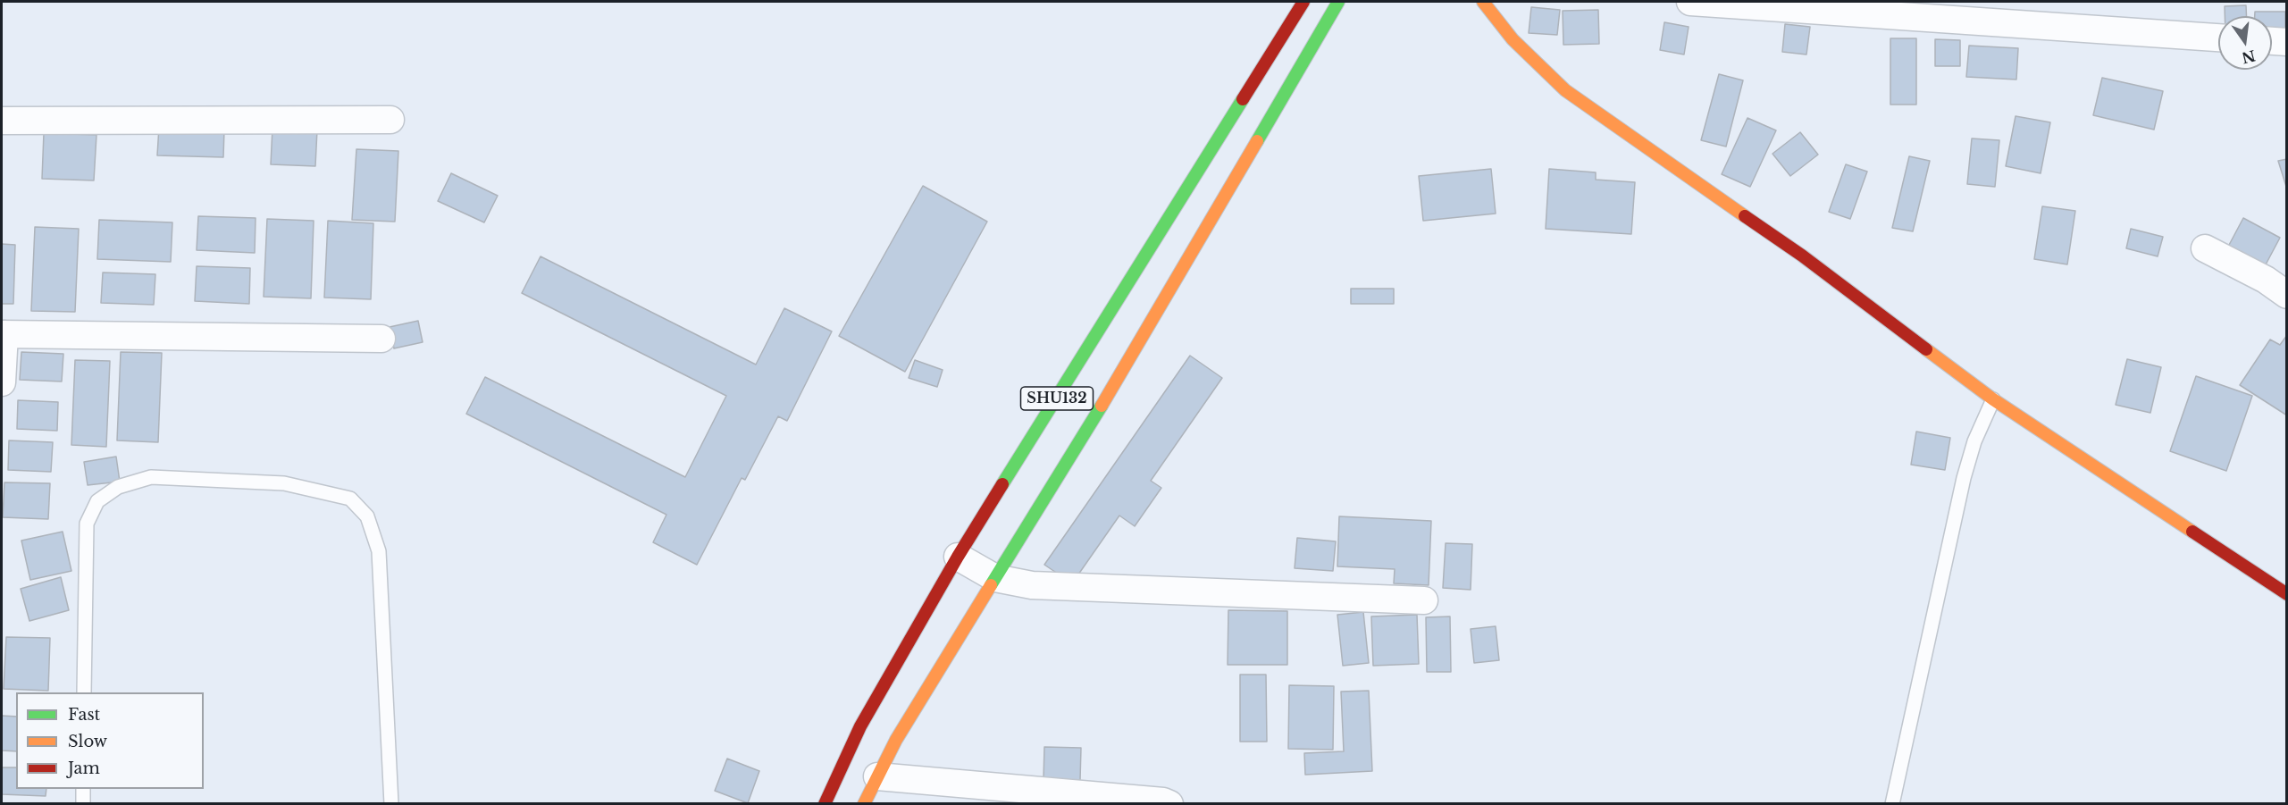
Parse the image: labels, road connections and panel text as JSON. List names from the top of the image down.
{
  "streets": {
    "main road": ["SHU132"]
  },
  "legend": ["Fast", "Slow", "Jam"],
  "north": "bottom"
}
